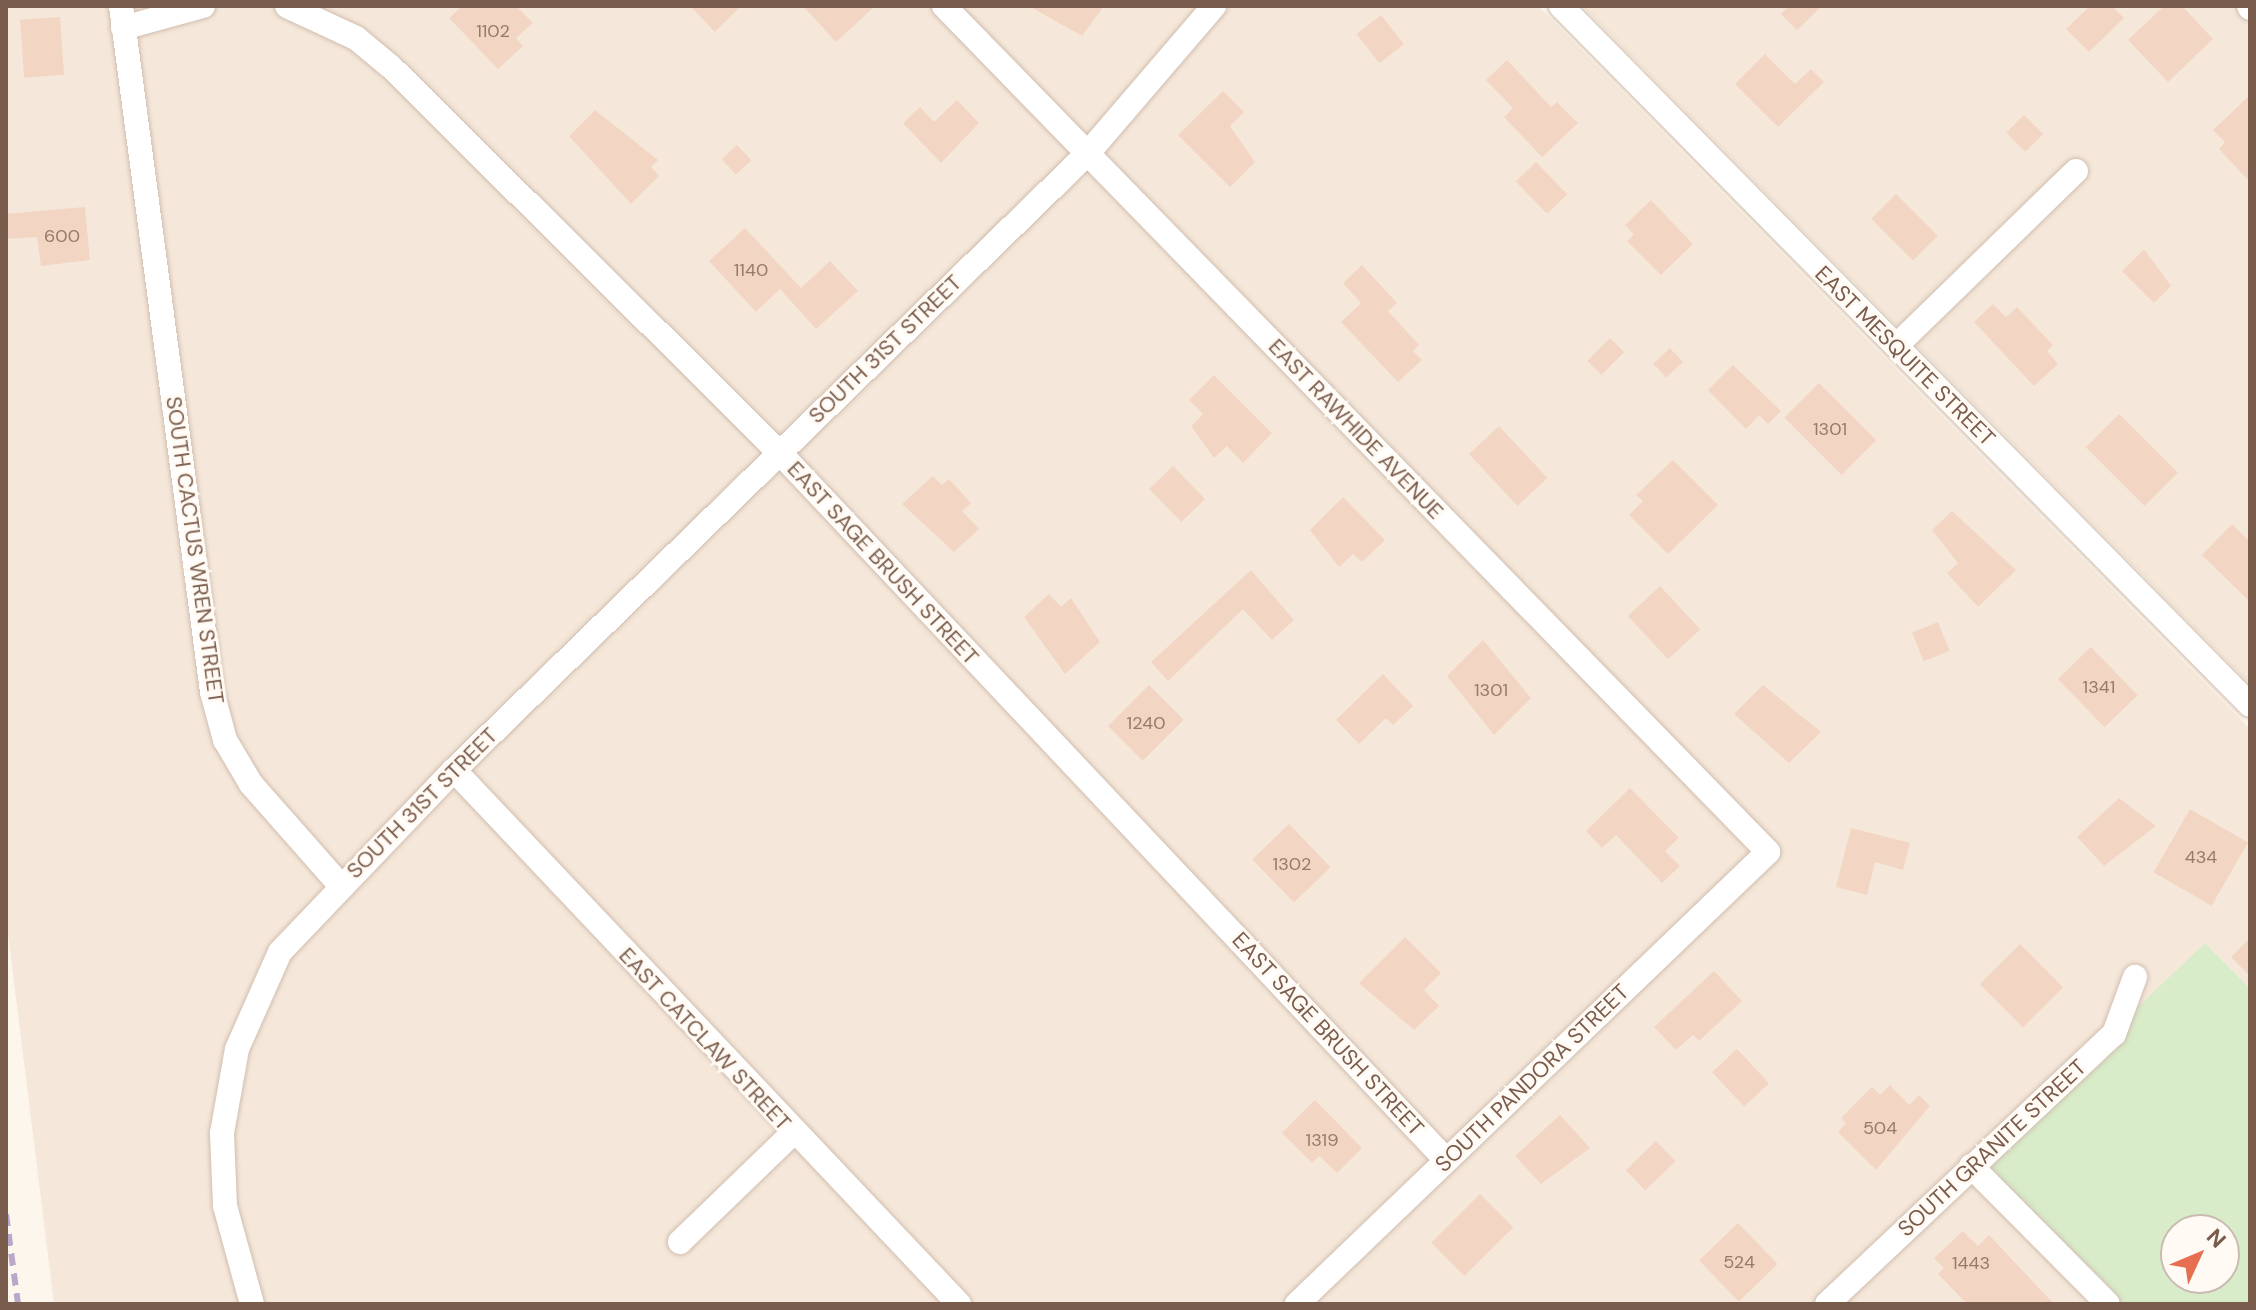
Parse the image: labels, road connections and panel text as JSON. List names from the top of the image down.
{
  "streets": {
    "street": [
      "SOUTH 31ST STREET",
      "EAST MESQUITE STREET",
      "EAST RAWHIDE AVENUE",
      "SOUTH CACTUS WREN STREET",
      "EAST SAGE BRUSH STREET",
      "EAST CATCLAW STREET",
      "SOUTH PANDORA STREET",
      "SOUTH GRANITE STREET"
    ]
  },
  "crossings": [
    ["SOUTH 31ST STREET", "EAST RAWHIDE AVENUE"],
    ["SOUTH 31ST STREET", "SOUTH CACTUS WREN STREET"],
    ["SOUTH 31ST STREET", "EAST SAGE BRUSH STREET"],
    ["SOUTH 31ST STREET", "EAST CATCLAW STREET"],
    ["EAST RAWHIDE AVENUE", "SOUTH PANDORA STREET"],
    ["EAST SAGE BRUSH STREET", "SOUTH PANDORA STREET"]
  ],
  "house_numbers": [
    "1102",
    "600",
    "1140",
    "1301",
    "1341",
    "1301",
    "1240",
    "434",
    "1302",
    "504",
    "1319",
    "524",
    "1443"
  ],
  "north": "top right"
}
